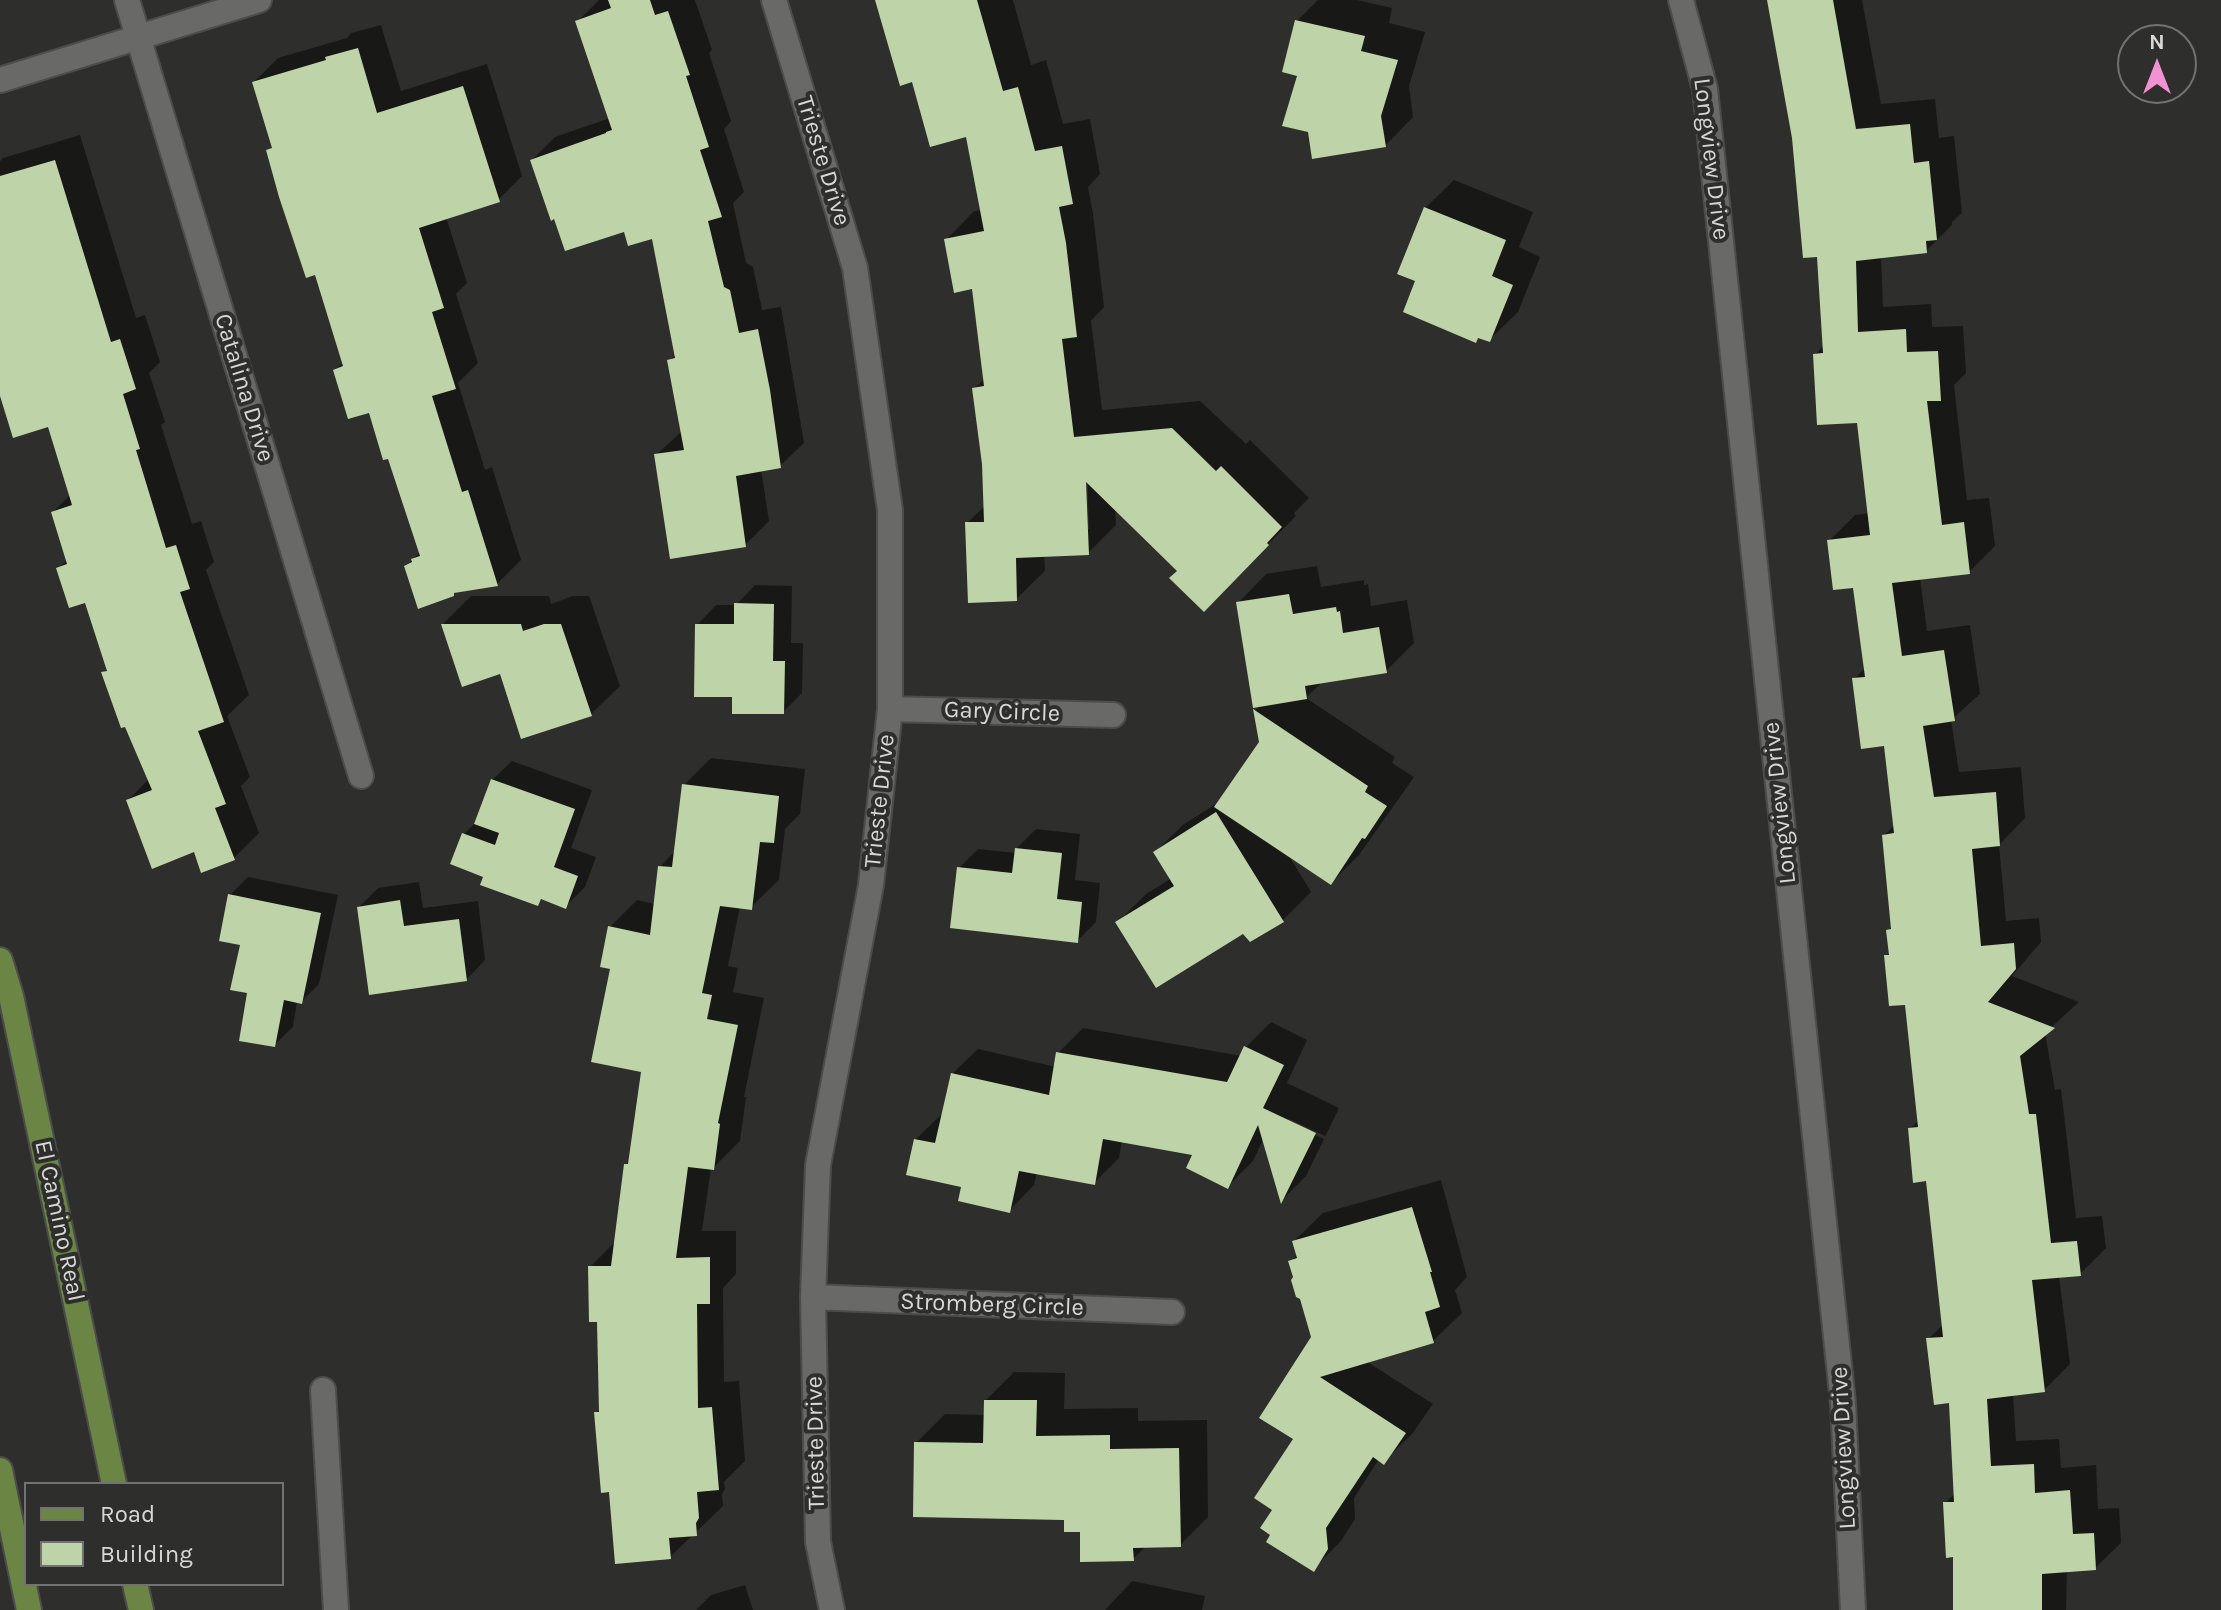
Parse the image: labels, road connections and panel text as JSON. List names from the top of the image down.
{
  "streets": {
    "main road": ["El Camino Real"],
    "street": [
      "Longview Drive",
      "Trieste Drive",
      "Catalina Drive",
      "Gary Circle",
      "Stromberg Circle"
    ]
  },
  "crossings": [
    ["Trieste Drive", "Gary Circle"],
    ["Trieste Drive", "Stromberg Circle"]
  ],
  "legend": ["Road", "Building"],
  "north": "top"
}
